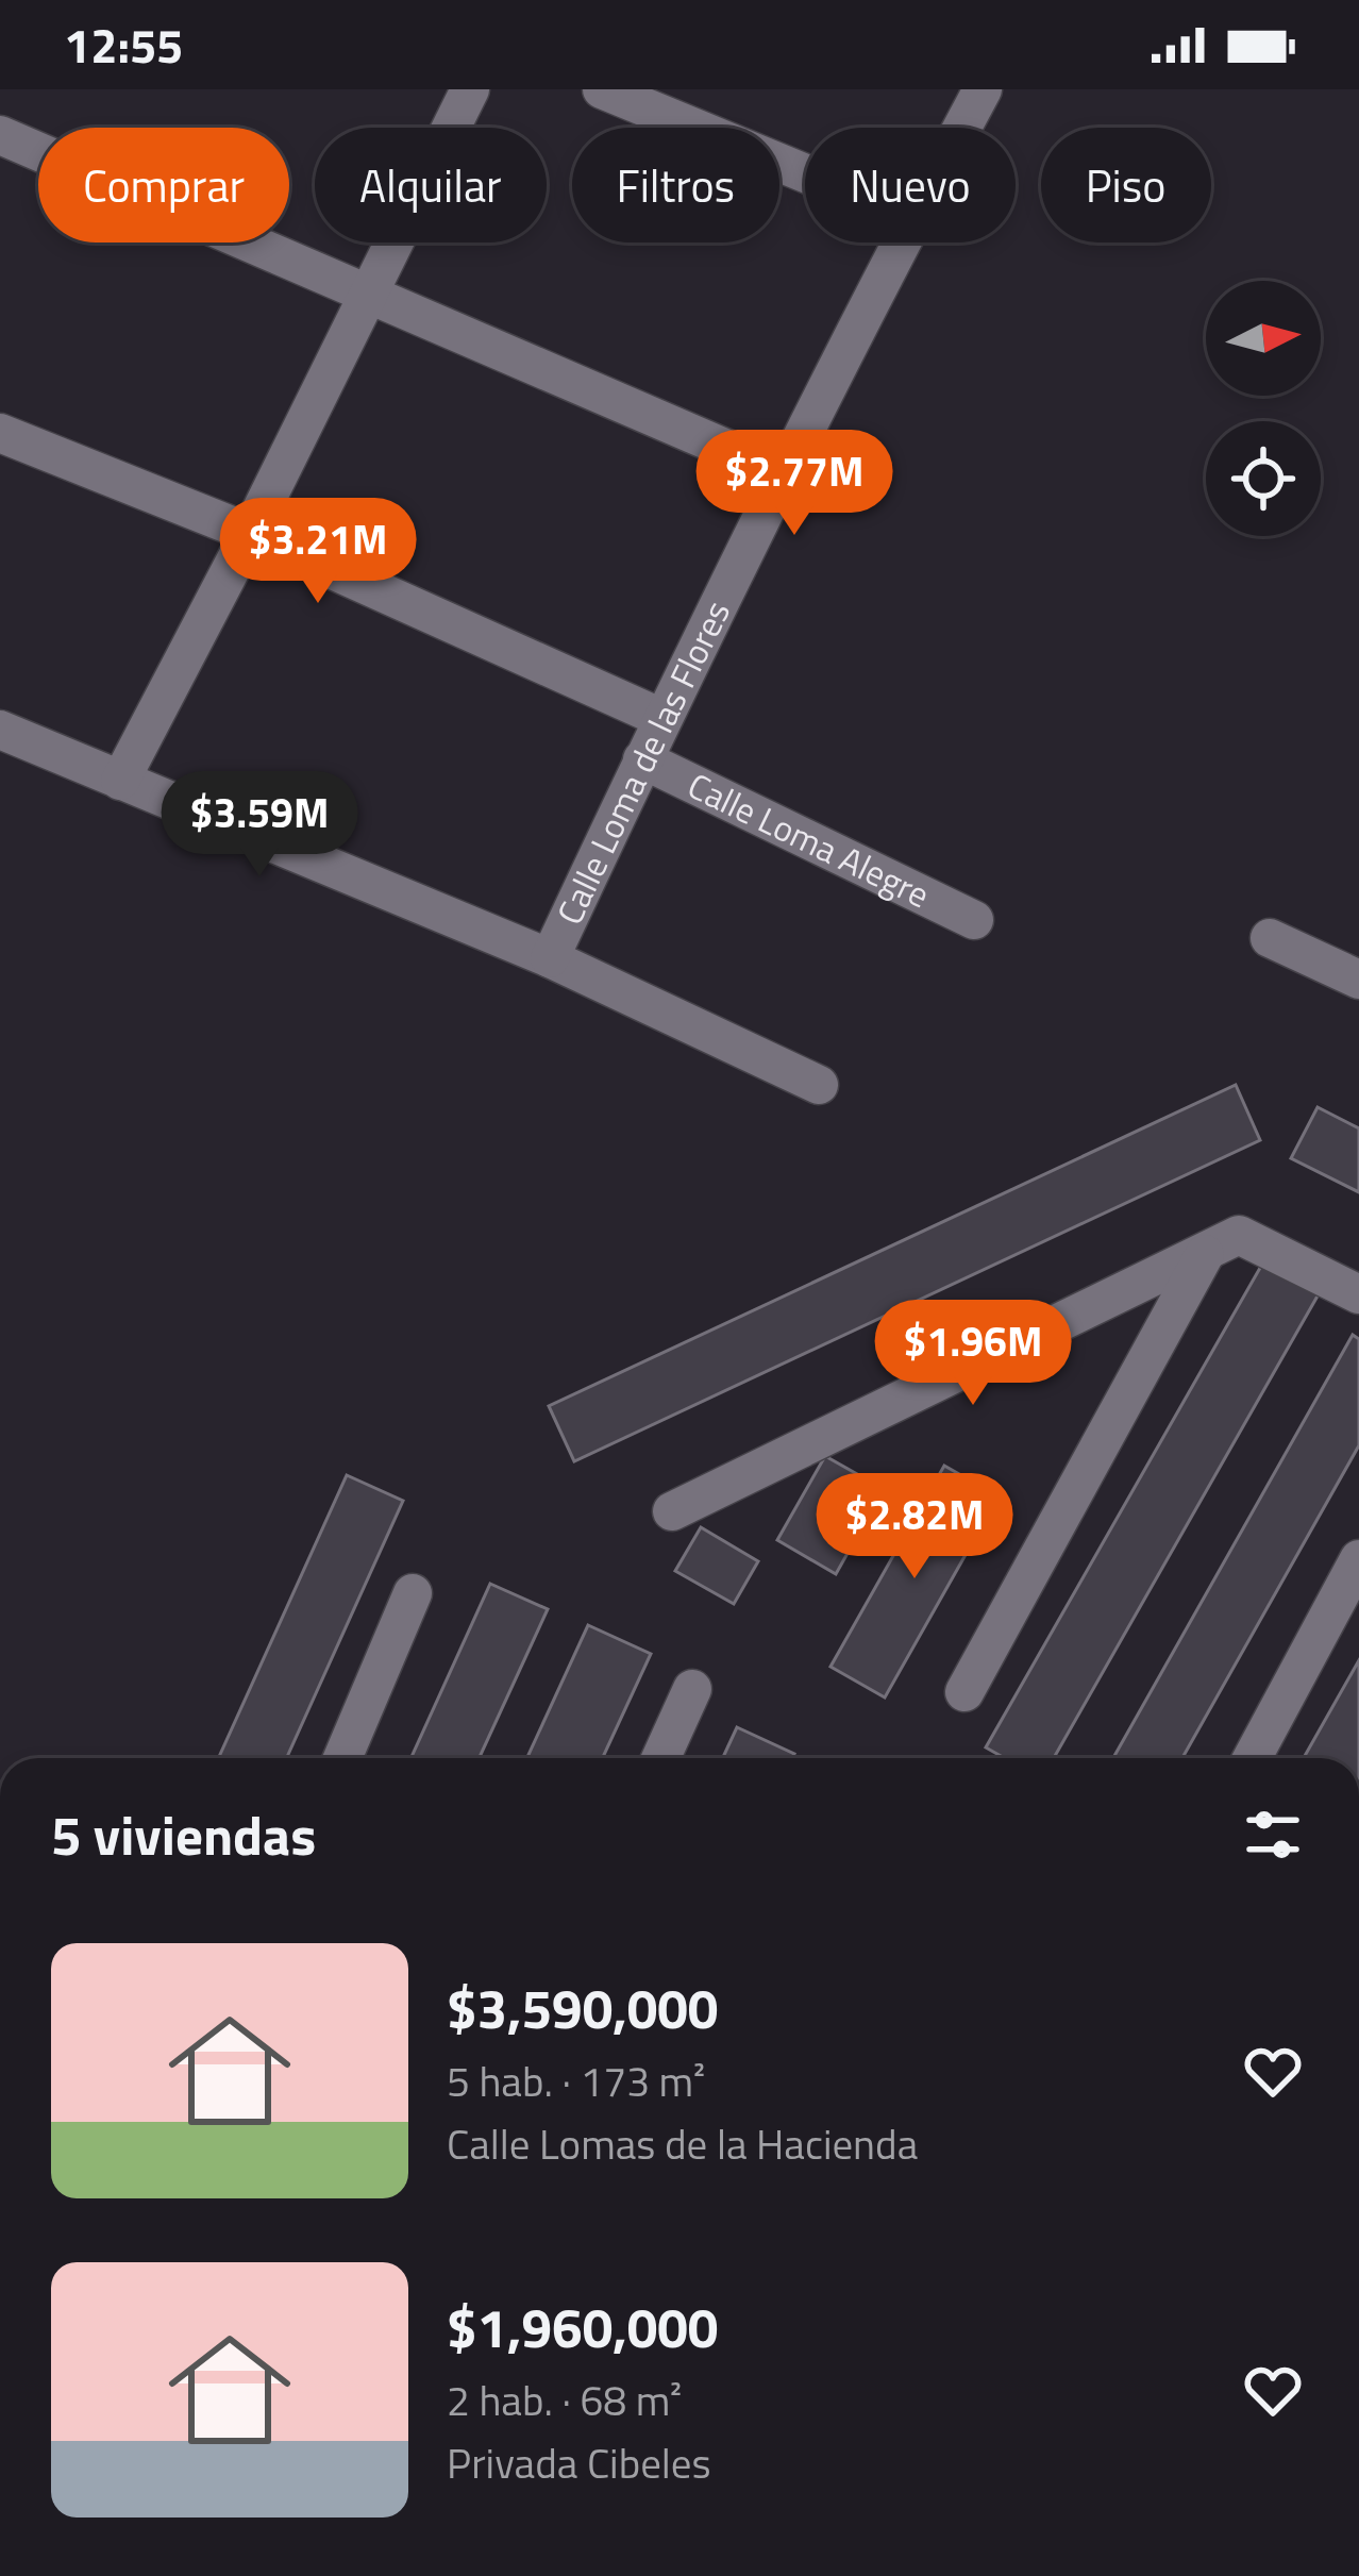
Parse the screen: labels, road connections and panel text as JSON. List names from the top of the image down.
{
  "streets": {
    "street": ["Calle Loma de las Flores", "Calle Loma Alegre"]
  },
  "crossings": [
    ["Calle Loma de las Flores", "Calle Loma Alegre"]
  ],
  "north": "right",
  "page": {
    "status": "12:55",
    "chip": [
      "Comprar",
      "Alquilar",
      "Filtros",
      "Nuevo",
      "Piso"
    ],
    "price": [
      "$2.77M",
      "$3.21M",
      "$3.59M",
      "$1.96M",
      "$2.82M"
    ],
    "heading": "5 viviendas",
    "list": [
      {
        "name": "$3,590,000",
        "note": "5 hab. · 173 m² · Calle Lomas de la Hacienda"
      },
      {
        "name": "$1,960,000",
        "note": "2 hab. · 68 m² · Privada Cibeles"
      }
    ]
  }
}
